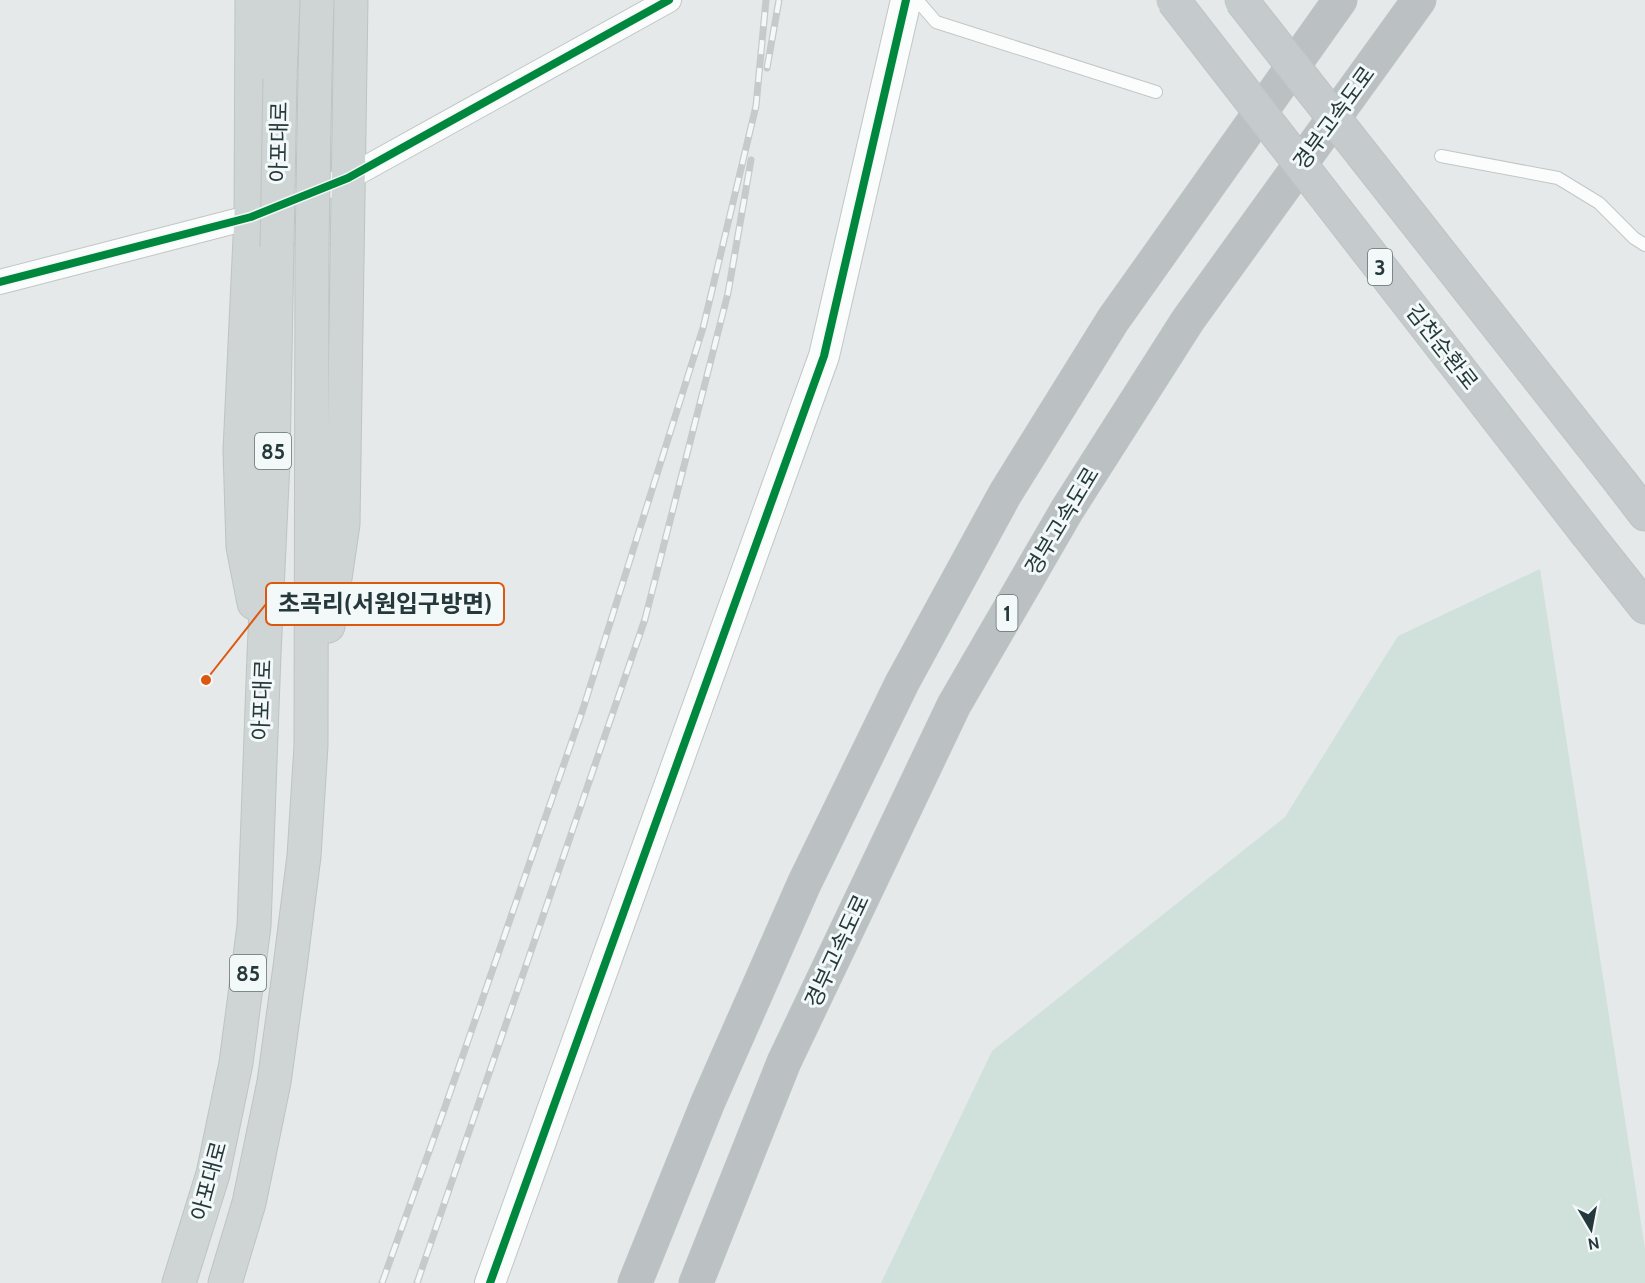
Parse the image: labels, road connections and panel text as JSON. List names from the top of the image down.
{
  "streets": {
    "highway": [
      "경부고속도로",
      "3",
      "김천순환로",
      "1"
    ],
    "main road": ["아포대로", "85"]
  },
  "places": ["초곡리(서원입구방면)"],
  "north": "bottom"
}
